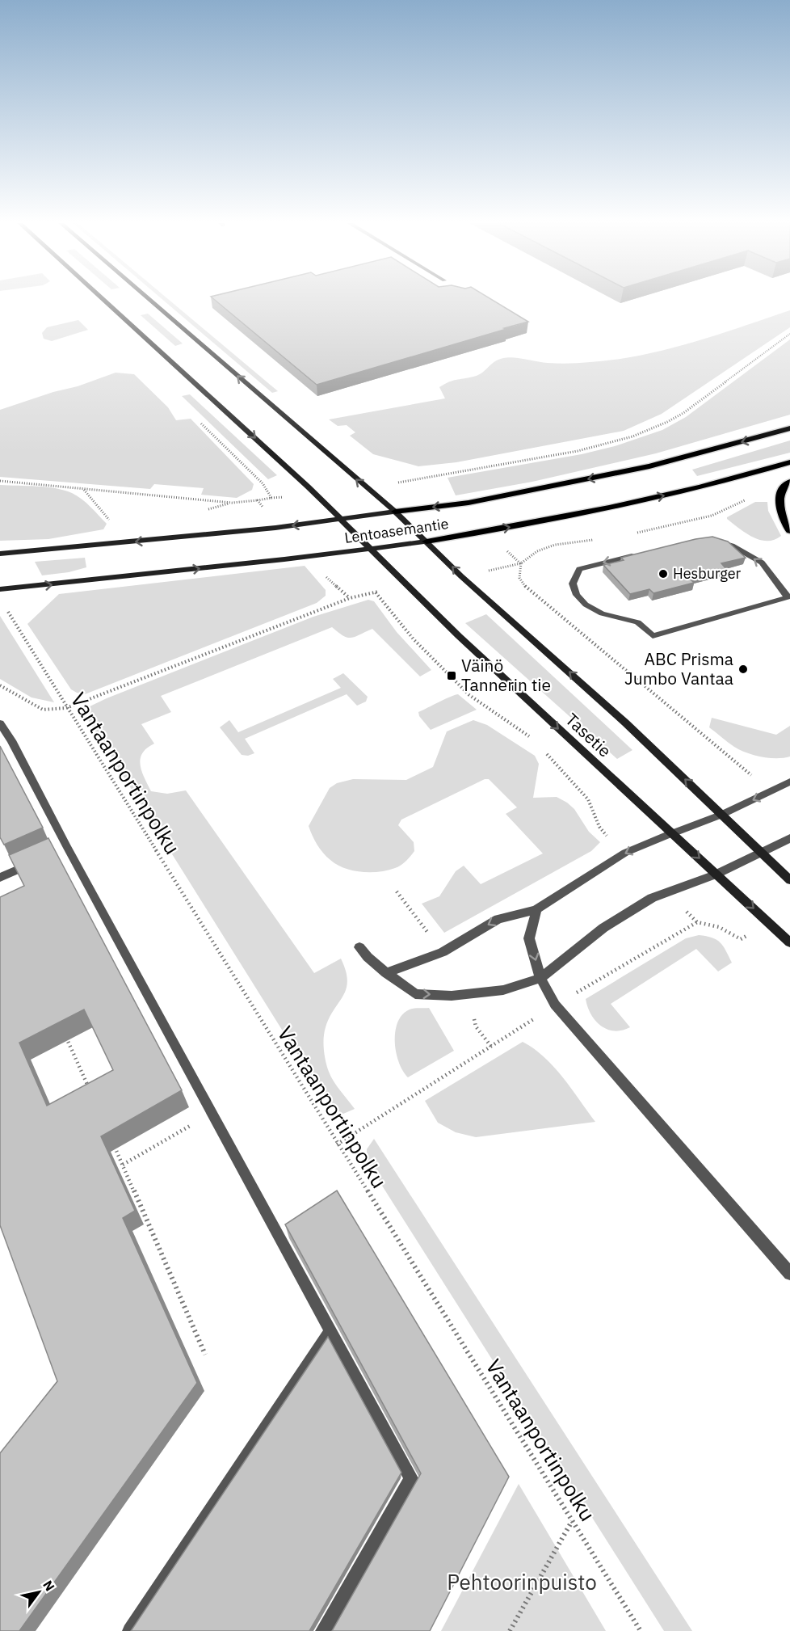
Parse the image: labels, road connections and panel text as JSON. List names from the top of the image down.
{
  "streets": {
    "main road": ["Lentoasemantie", "Tasetie"],
    "path": ["Vantaanportinpolku"]
  },
  "crossings": [
    ["Lentoasemantie", "Tasetie"]
  ],
  "parks": ["Pehtoorinpuisto"],
  "places": {
    "other": ["Hesburger", "ABC Prisma Jumbo Vantaa"],
    "transit": ["Väinö Tannerin tie"]
  },
  "north": "top right"
}
